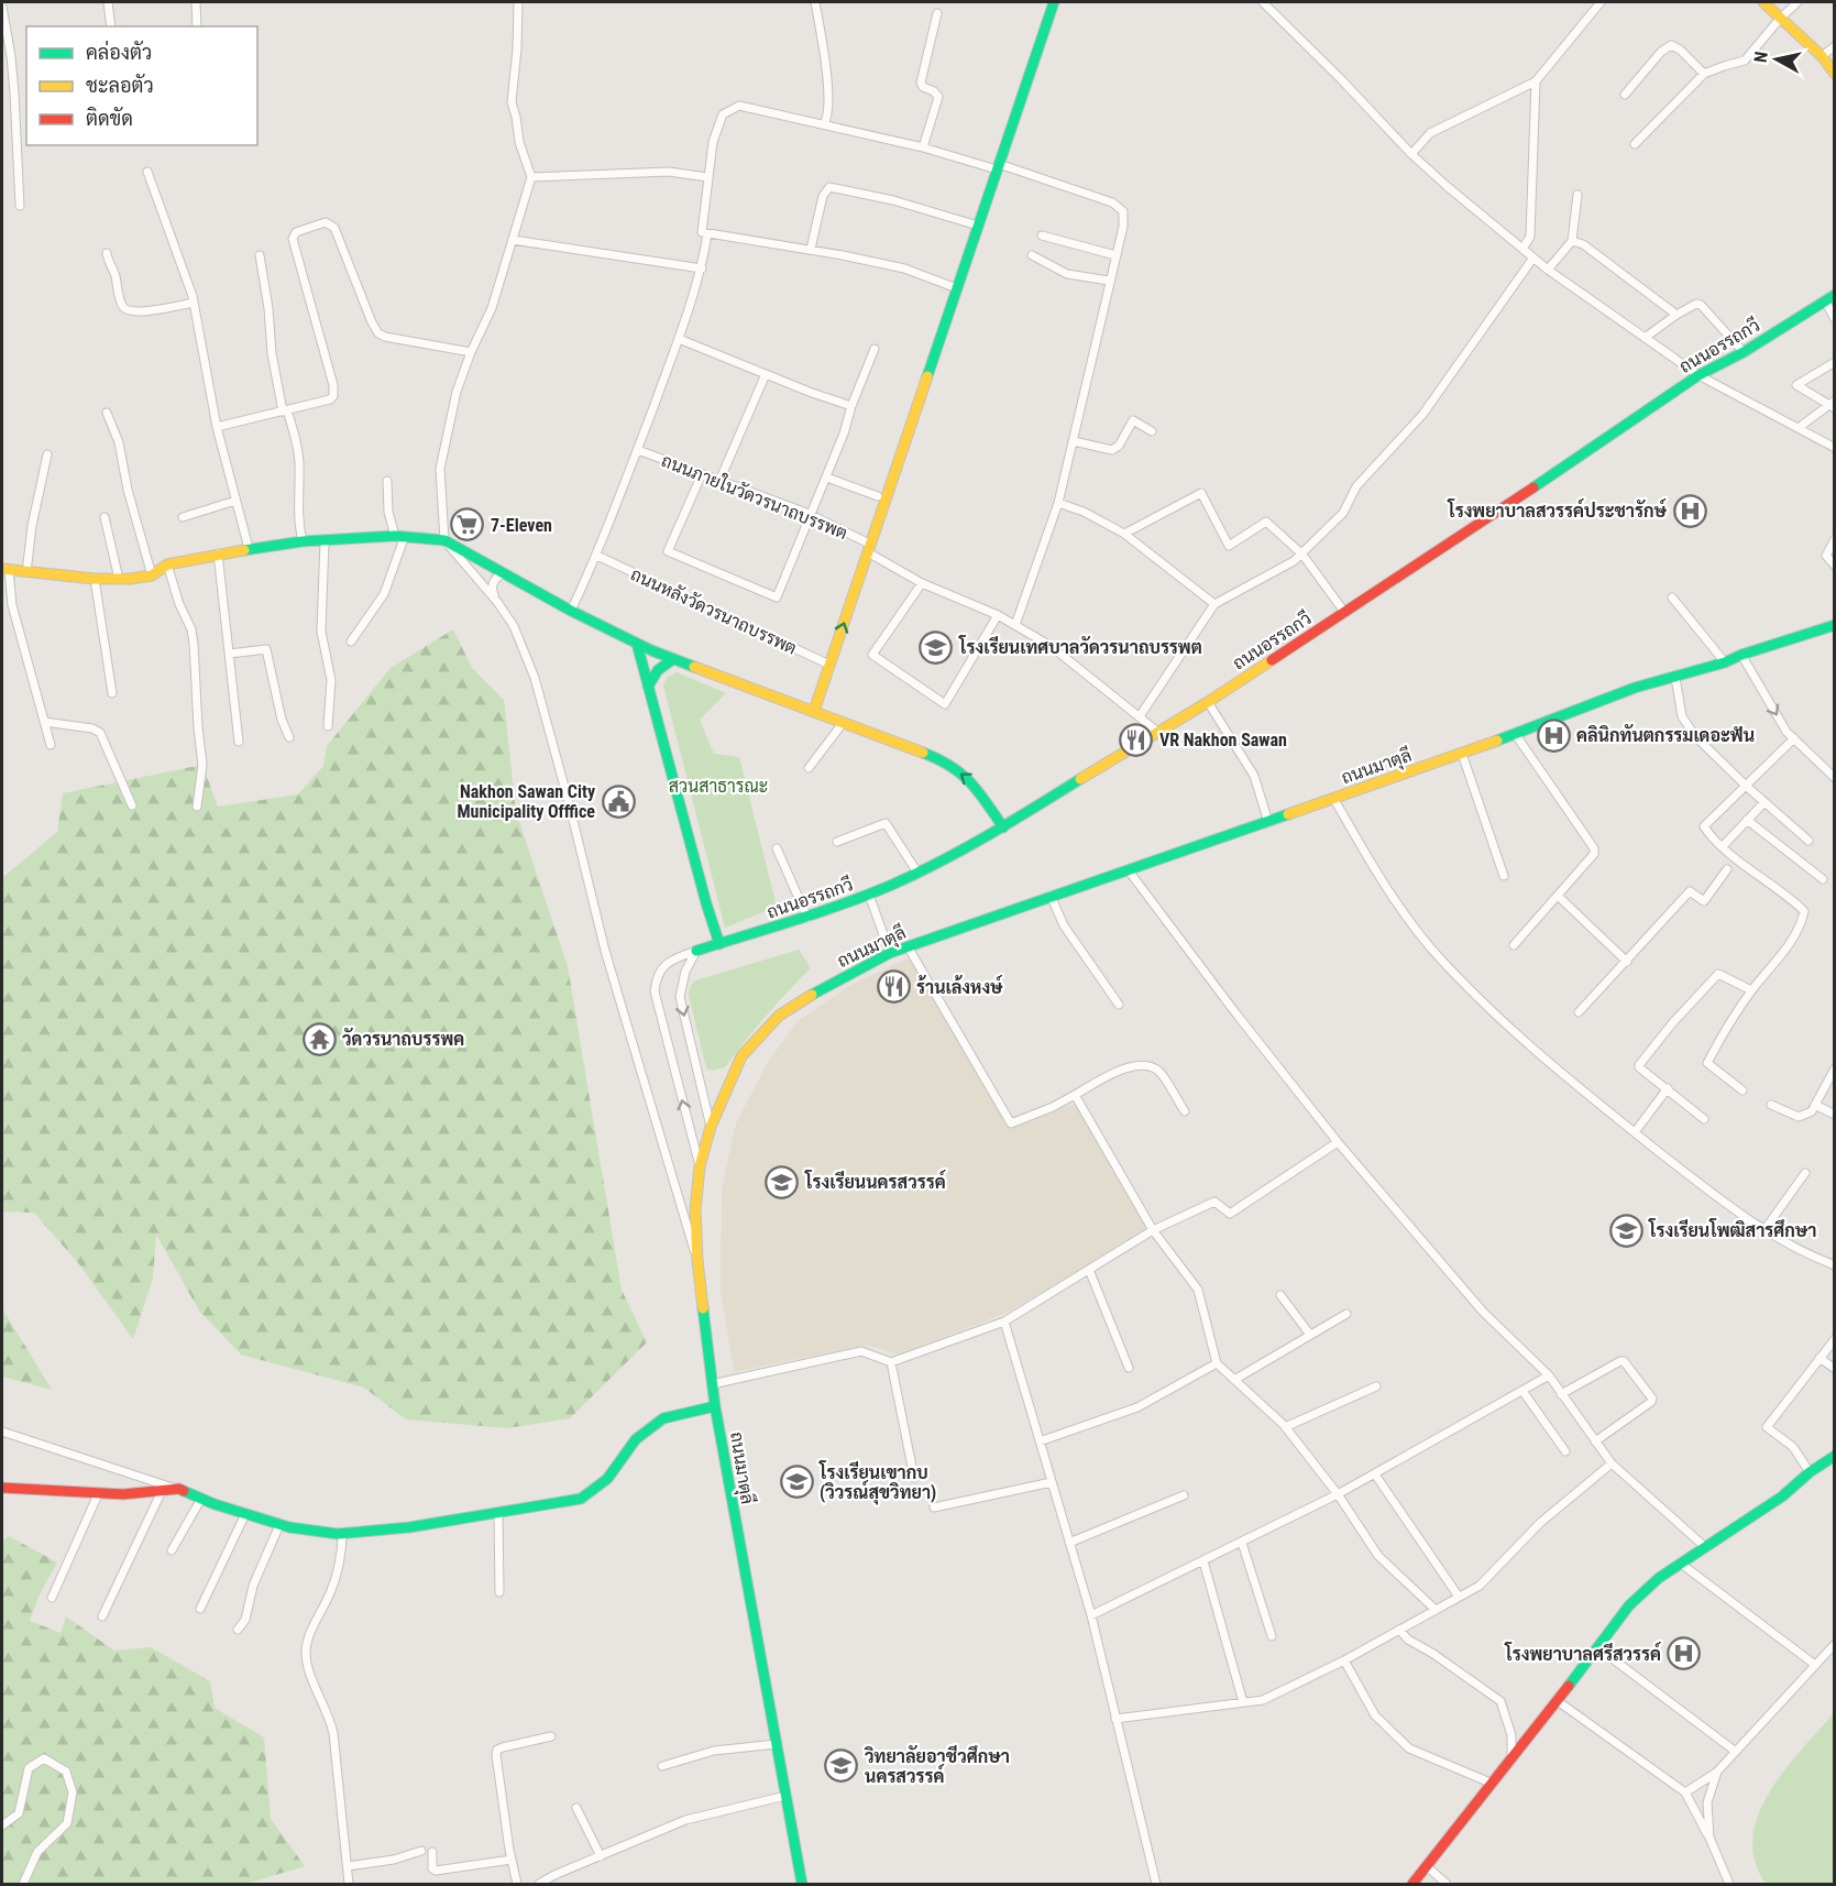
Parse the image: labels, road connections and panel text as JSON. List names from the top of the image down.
{
  "streets": {
    "street": [
      "ถนนอรรถกวี",
      "ถนนภายในวัดวรนาถบรรพต",
      "ถนนหลังวัดวรนาถบรรพต",
      "ถนนมาตุลี"
    ]
  },
  "crossings": [
    ["ถนนอรรถกวี", "ถนนภายในวัดวรนาถบรรพต"]
  ],
  "parks": ["สวนสาธารณะ"],
  "places": {
    "hospital": ["โรงพยาบาลสวรรค์ประชารักษ์", "คลินิกทันตกรรมเดอะฟัน", "โรงพยาบาลศรีสวรรค์"],
    "supermarket": ["7-Eleven"],
    "school or university": [
      "โรงเรียนเทศบาลวัดวรนาถบรรพต",
      "โรงเรียนนครสวรรค์",
      "โรงเรียนโพฒิสารศึกษา",
      "โรงเรียนเขากบ (วิวรณ์สุขวิทยา)",
      "วิทยาลัยอาชีวศึกษา นครสวรรค์"
    ],
    "restaurant": ["VR Nakhon Sawan", "ร้านเล้งหงษ์"],
    "public building": ["Nakhon Sawan City Municipality Offfice"],
    "temple": ["วัดวรนาถบรรพค"]
  },
  "legend": ["คล่องตัว", "ชะลอตัว", "ติดขัด"],
  "north": "left"
}
